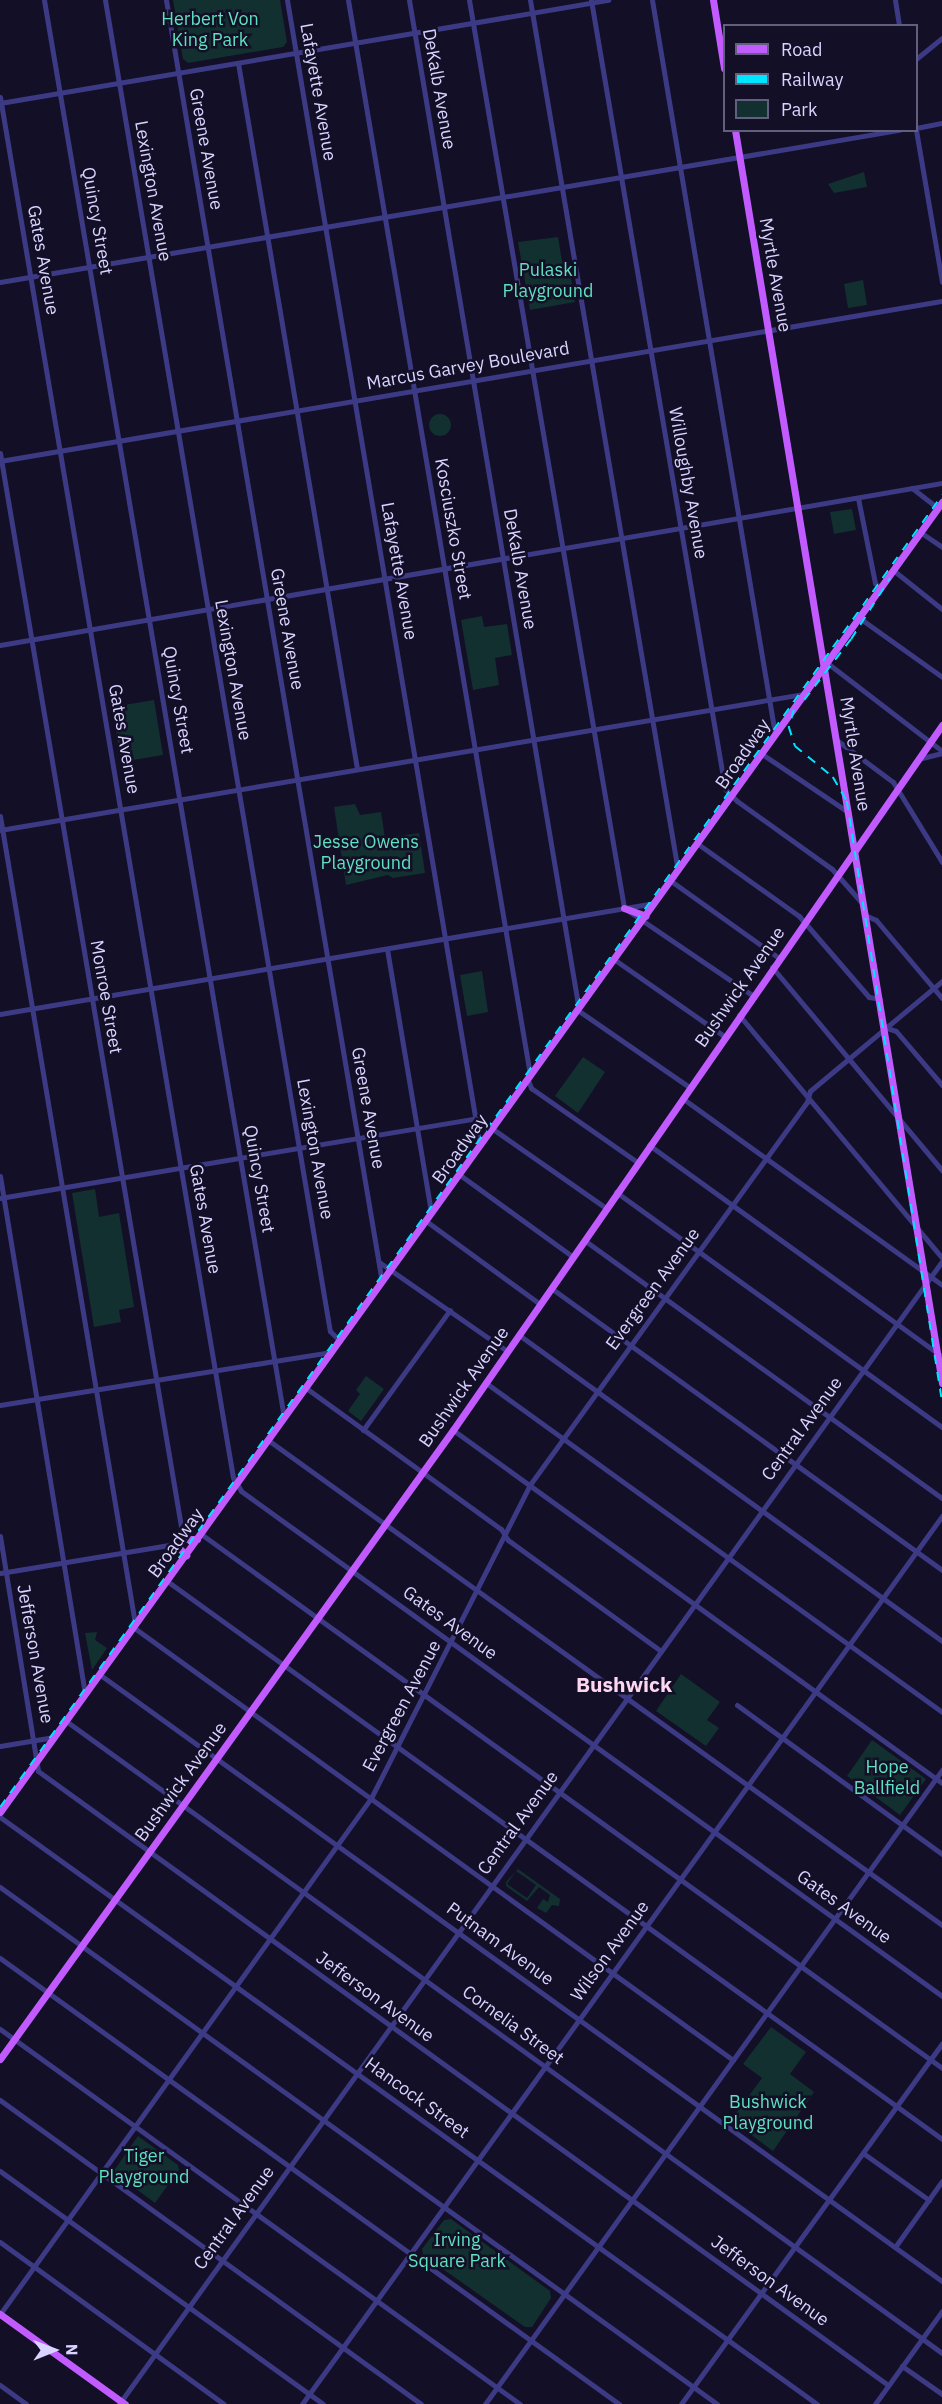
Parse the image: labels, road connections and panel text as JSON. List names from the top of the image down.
{
  "streets": {
    "main road": ["Myrtle Avenue", "Broadway", "Bushwick Avenue"],
    "street": [
      "DeKalb Avenue",
      "Lafayette Avenue",
      "Greene Avenue",
      "Lexington Avenue",
      "Quincy Street",
      "Gates Avenue",
      "Marcus Garvey Boulevard",
      "Willoughby Avenue",
      "Kosciuszko Street",
      "Monroe Street",
      "Evergreen Avenue",
      "Central Avenue",
      "Jefferson Avenue",
      "Putnam Avenue",
      "Wilson Avenue",
      "Cornelia Street",
      "Hancock Street"
    ]
  },
  "crossings": [
    ["DeKalb Avenue", "Marcus Garvey Boulevard"],
    ["DeKalb Avenue", "Broadway"],
    ["Lafayette Avenue", "Marcus Garvey Boulevard"],
    ["Lafayette Avenue", "Broadway"],
    ["Greene Avenue", "Marcus Garvey Boulevard"],
    ["Greene Avenue", "Broadway"],
    ["Lexington Avenue", "Marcus Garvey Boulevard"],
    ["Lexington Avenue", "Broadway"],
    ["Quincy Street", "Marcus Garvey Boulevard"],
    ["Quincy Street", "Broadway"],
    ["Gates Avenue", "Marcus Garvey Boulevard"],
    ["Gates Avenue", "Broadway"],
    ["Gates Avenue", "Bushwick Avenue"],
    ["Gates Avenue", "Evergreen Avenue"],
    ["Gates Avenue", "Central Avenue"],
    ["Gates Avenue", "Wilson Avenue"],
    ["Myrtle Avenue", "Marcus Garvey Boulevard"],
    ["Myrtle Avenue", "Broadway"],
    ["Myrtle Avenue", "Bushwick Avenue"],
    ["Myrtle Avenue", "Evergreen Avenue"],
    ["Myrtle Avenue", "Central Avenue"],
    ["Marcus Garvey Boulevard", "Willoughby Avenue"],
    ["Marcus Garvey Boulevard", "Kosciuszko Street"],
    ["Marcus Garvey Boulevard", "Monroe Street"],
    ["Willoughby Avenue", "Broadway"],
    ["Kosciuszko Street", "Broadway"],
    ["Broadway", "Jefferson Avenue"],
    ["Broadway", "Putnam Avenue"],
    ["Broadway", "Cornelia Street"],
    ["Bushwick Avenue", "Jefferson Avenue"],
    ["Bushwick Avenue", "Putnam Avenue"],
    ["Bushwick Avenue", "Cornelia Street"],
    ["Bushwick Avenue", "Hancock Street"],
    ["Evergreen Avenue", "Jefferson Avenue"],
    ["Evergreen Avenue", "Putnam Avenue"],
    ["Evergreen Avenue", "Cornelia Street"],
    ["Evergreen Avenue", "Hancock Street"],
    ["Central Avenue", "Jefferson Avenue"],
    ["Central Avenue", "Putnam Avenue"],
    ["Central Avenue", "Cornelia Street"],
    ["Central Avenue", "Hancock Street"],
    ["Jefferson Avenue", "Wilson Avenue"],
    ["Putnam Avenue", "Wilson Avenue"],
    ["Wilson Avenue", "Cornelia Street"],
    ["Wilson Avenue", "Hancock Street"]
  ],
  "districts": ["Bushwick"],
  "parks": [
    "Herbert Von King Park",
    "Pulaski Playground",
    "Jesse Owens Playground",
    "Hope Ballfield",
    "Bushwick Playground",
    "Tiger Playground",
    "Irving Square Park"
  ],
  "legend": ["Road", "Railway", "Park"],
  "north": "right"
}
